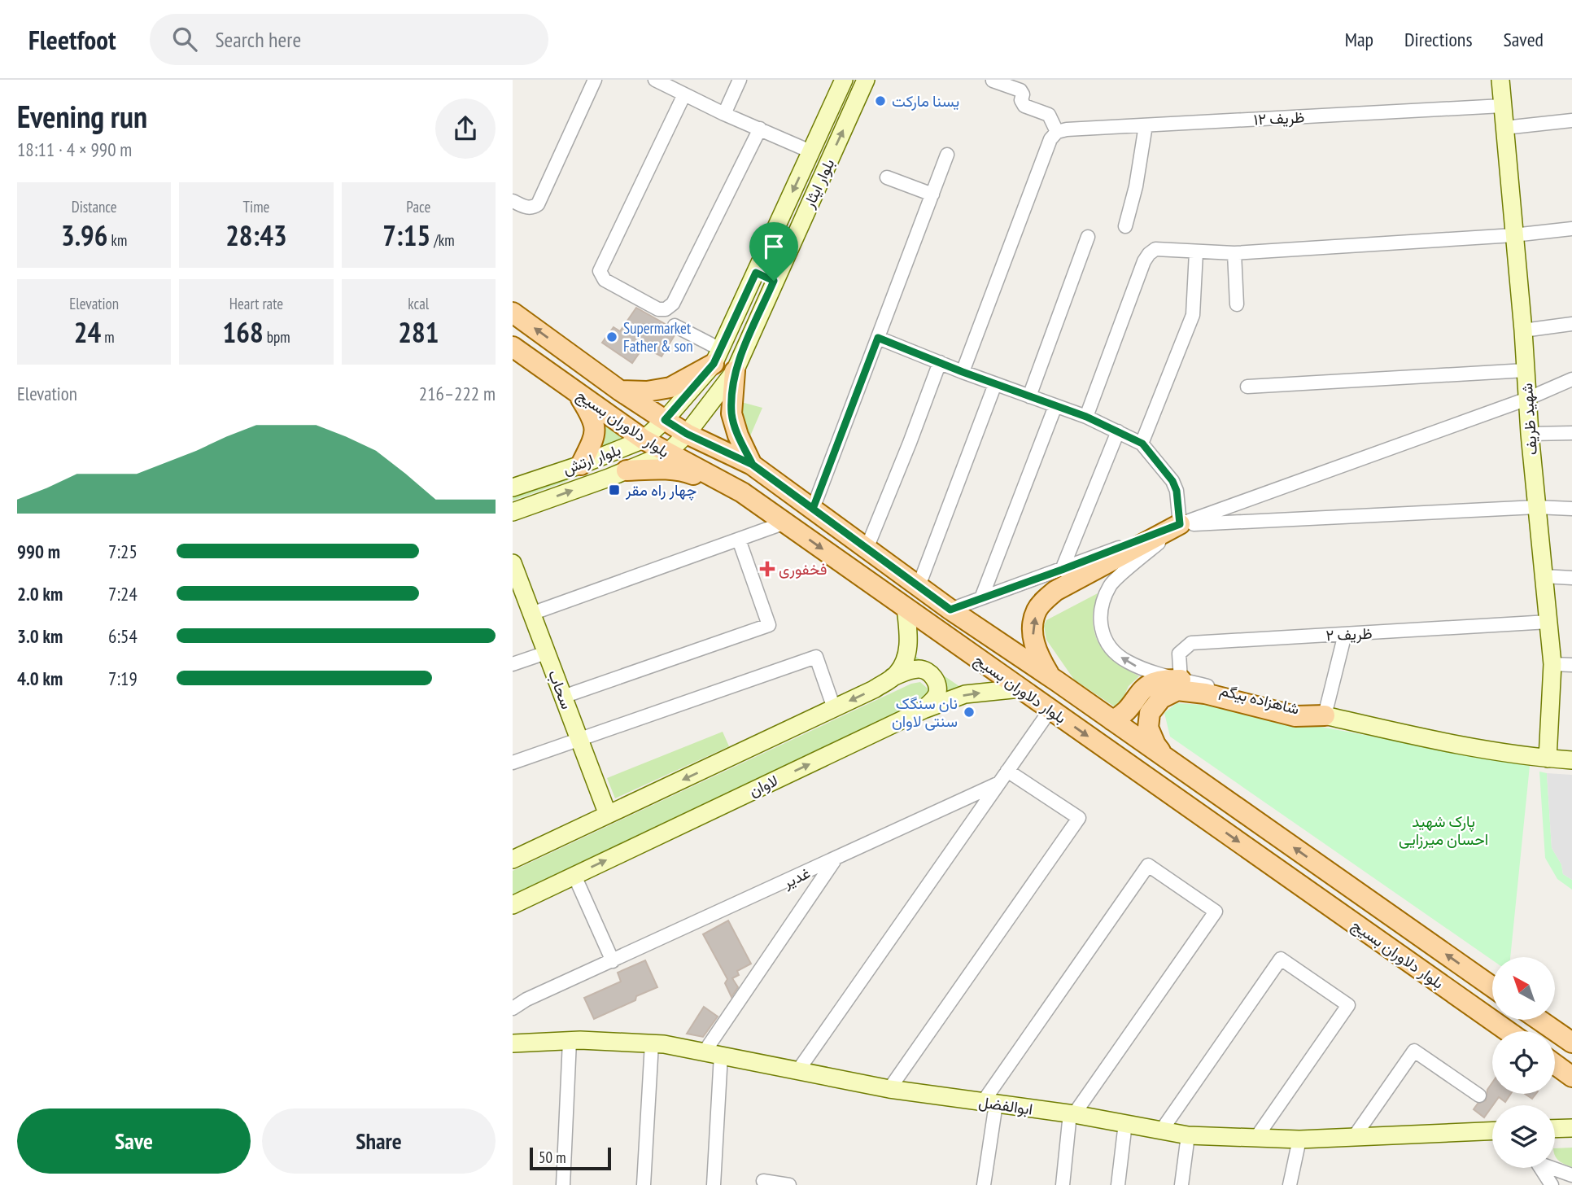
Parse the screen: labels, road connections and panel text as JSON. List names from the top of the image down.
{
  "streets": {
    "main road": ["بلوار دلاوران بسیج"],
    "street": [
      "ظریف ۱۲",
      "بلوار ایثار",
      "شهید ظریف",
      "بلوار ارتش",
      "ظریف ۲",
      "سحاب",
      "شاهزاده بیگم",
      "لاوان",
      "غدیر",
      "ابوالفضل"
    ]
  },
  "crossings": [
    ["ظریف ۱۲", "شهید ظریف"],
    ["بلوار ایثار", "بلوار دلاوران بسیج"],
    ["بلوار ایثار", "بلوار ارتش"],
    ["شهید ظریف", "ظریف ۲"],
    ["شهید ظریف", "شاهزاده بیگم"],
    ["بلوار دلاوران بسیج", "بلوار ارتش"],
    ["بلوار دلاوران بسیج", "لاوان"],
    ["ظریف ۲", "شاهزاده بیگم"]
  ],
  "parks": ["پارک شهید احسان میرزایی"],
  "places": {
    "other": ["یسنا مارکت", "Supermarket Father & son", "نان سنگک سنتی لاوان"],
    "transit": ["چهار راه مقر‍"],
    "health": ["فخفوری"]
  },
  "scale_bar": "50 m",
  "north": "top left",
  "page": {
    "header": "Fleetfoot",
    "search": "Search here",
    "nav": ["Map", "Directions", "Saved"],
    "heading": ["Evening run", "18:11 · 4 × 990 m"],
    "stats": [
      ["Distance", "3.96 km"],
      ["Time", "28:43"],
      ["Pace", "7:15 /km"],
      ["Elevation", "24 m"],
      ["Heart rate", "168 bpm"],
      ["kcal", "281"]
    ],
    "chart": ["Elevation", "216–222 m"],
    "list": [
      {
        "name": "990 m",
        "note": "7:25"
      },
      {
        "name": "2.0 km",
        "note": "7:24"
      },
      {
        "name": "3.0 km",
        "note": "6:54"
      },
      {
        "name": "4.0 km",
        "note": "7:19"
      }
    ],
    "buttons": ["Save", "Share"],
    "scale": "50 m"
  }
}
